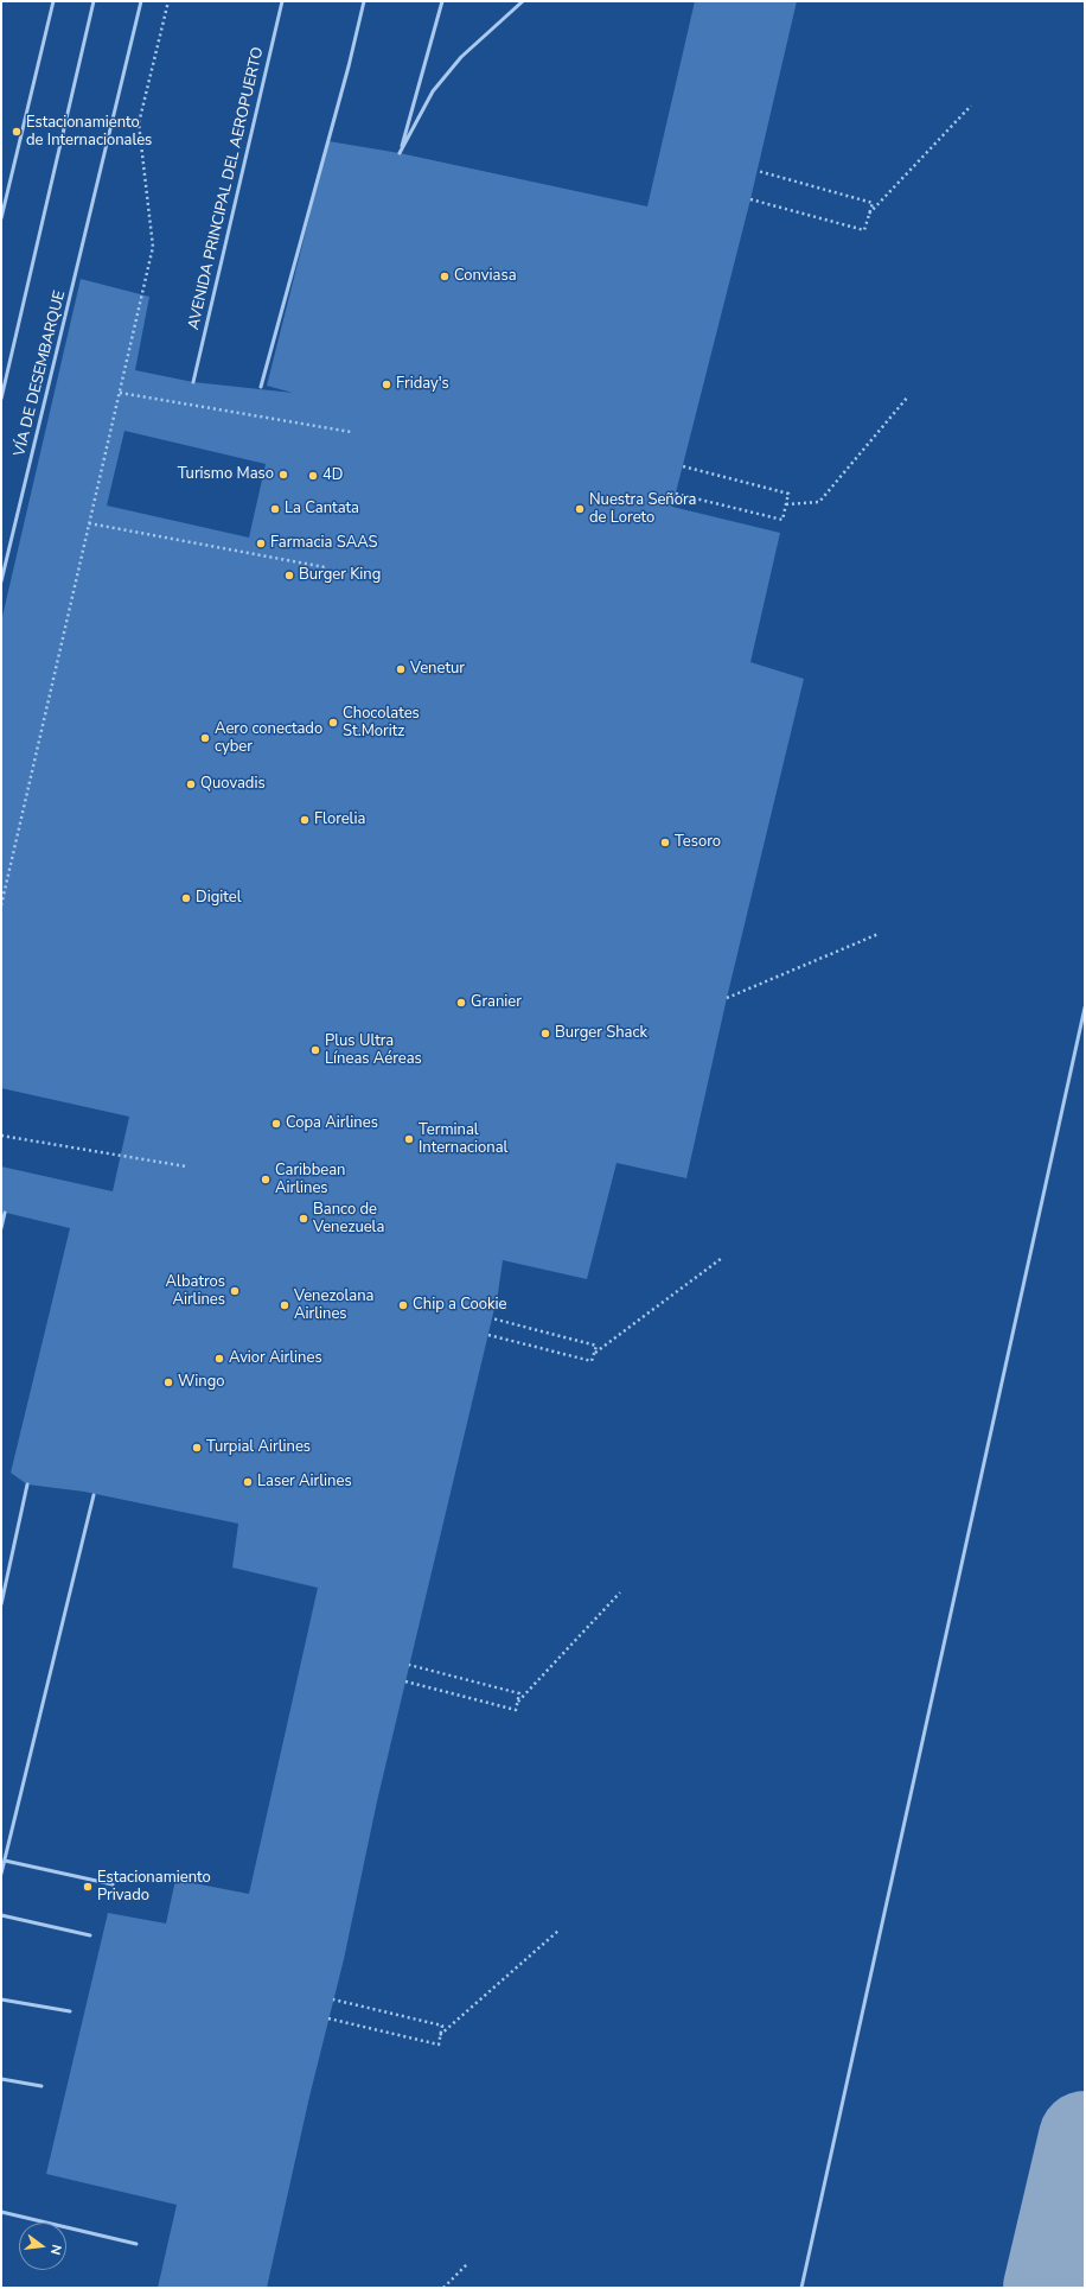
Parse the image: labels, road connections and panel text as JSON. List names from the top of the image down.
{
  "streets": {
    "lane": ["AVENIDA PRINCIPAL DEL AEROPUERTO", "VÍA DE DESEMBARQUE"]
  },
  "places": [
    "Estacionamiento de Internacionales",
    "Conviasa",
    "Friday's",
    "Turismo Maso",
    "4D",
    "La Cantata",
    "Nuestra Señora de Loreto",
    "Farmacia SAAS",
    "Burger King",
    "Venetur",
    "Chocolates St.Moritz",
    "Aero conectado cyber",
    "Quovadis",
    "Florelia",
    "Tesoro",
    "Digitel",
    "Granier",
    "Burger Shack",
    "Plus Ultra Líneas Aéreas",
    "Copa Airlines",
    "Terminal Internacional",
    "Caribbean Airlines",
    "Banco de Venezuela",
    "Albatros Airlines",
    "Venezolana Airlines",
    "Chip a Cookie",
    "Avior Airlines",
    "Wingo",
    "Turpial Airlines",
    "Laser Airlines",
    "Estacionamiento Privado"
  ],
  "north": "right"
}
